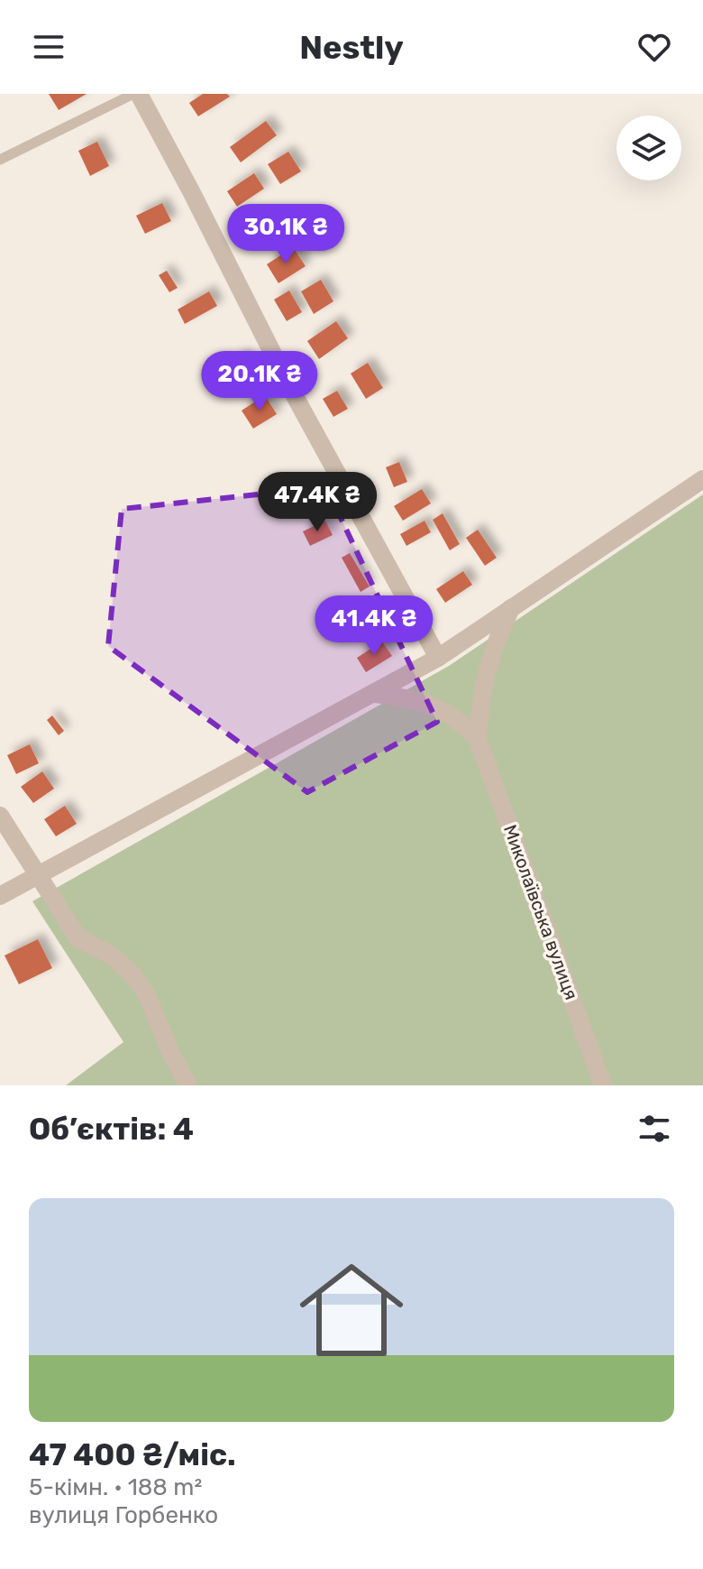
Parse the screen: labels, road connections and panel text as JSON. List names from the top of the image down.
{
  "streets": {
    "street": ["Миколаївська вулиця"]
  },
  "page": {
    "header": "Nestly",
    "price": [
      "30.1K ₴",
      "20.1K ₴",
      "47.4K ₴",
      "41.4K ₴"
    ],
    "heading": "Об’єктів: 4",
    "list": [
      {
        "name": "47 400 ₴/міс.",
        "note": "5-кімн. · 188 m² · вулиця Горбенко"
      }
    ]
  }
}
